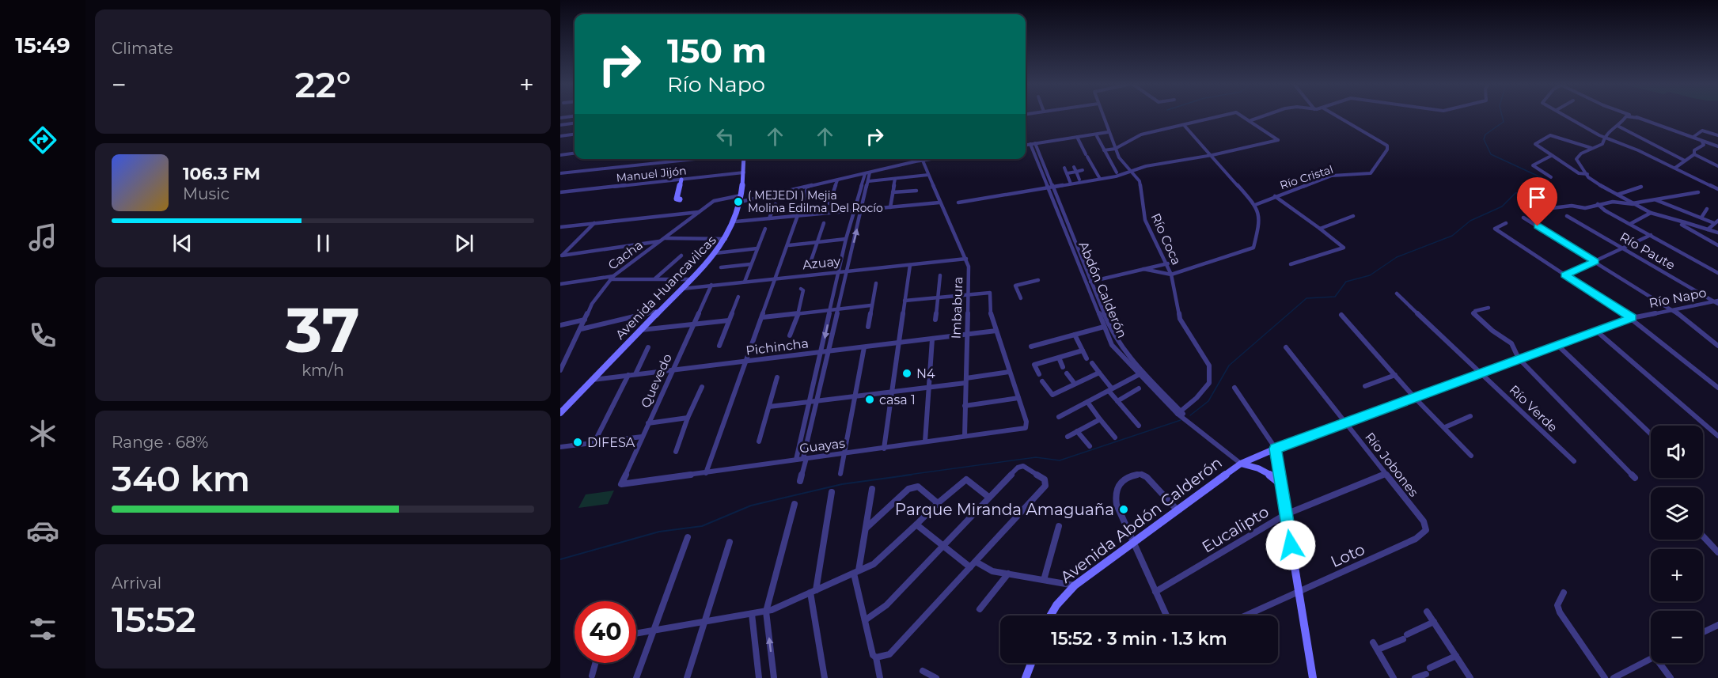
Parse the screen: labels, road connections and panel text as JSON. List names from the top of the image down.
{
  "streets": {
    "street": [
      "Manuel Jijón",
      "Río Cristal",
      "Río Coca",
      "Río Paute",
      "Cacha",
      "Azuay",
      "Avenida Huancavilcas",
      "Abdón Calderón",
      "Río Napo",
      "Imbabura",
      "Pichincha",
      "Quevedo",
      "Río Verde",
      "Guayas",
      "Río Jobones",
      "Avenida Abdón Calderón",
      "Eucalipto",
      "Loto"
    ]
  },
  "crossings": [
    ["Manuel Jijón", "Avenida Huancavilcas"],
    ["Río Coca", "Abdón Calderón"],
    ["Río Paute", "Río Napo"],
    ["Cacha", "Avenida Huancavilcas"],
    ["Azuay", "Avenida Huancavilcas"],
    ["Azuay", "Imbabura"],
    ["Azuay", "Quevedo"],
    ["Avenida Huancavilcas", "Pichincha"],
    ["Abdón Calderón", "Río Napo"],
    ["Abdón Calderón", "Avenida Abdón Calderón"],
    ["Río Napo", "Río Verde"],
    ["Río Napo", "Río Jobones"],
    ["Río Napo", "Avenida Abdón Calderón"],
    ["Imbabura", "Pichincha"],
    ["Imbabura", "Guayas"],
    ["Pichincha", "Quevedo"],
    ["Quevedo", "Guayas"],
    ["Río Jobones", "Eucalipto"],
    ["Río Jobones", "Loto"]
  ],
  "places": [
    "( MEJEDI ) Mejia Molina Edilma Del Rocío",
    "N4",
    "casa 1",
    "DIFESA",
    "Parque Miranda Amaguaña"
  ],
  "page": {
    "tabs": "15:49",
    "tile": [
      "Climate",
      ["37", "km/h"],
      ["Range · 68%", "340 km"],
      ["Arrival", "15:52"]
    ],
    "turn": ["150 m", "Río Napo"],
    "heat": ["−", "22°", "+"],
    "song": ["106.3 FM", "Music"],
    "map_buttons": ["+", "−"],
    "limit": "40",
    "trip": "15:52 · 3 min · 1.3 km"
  }
}
